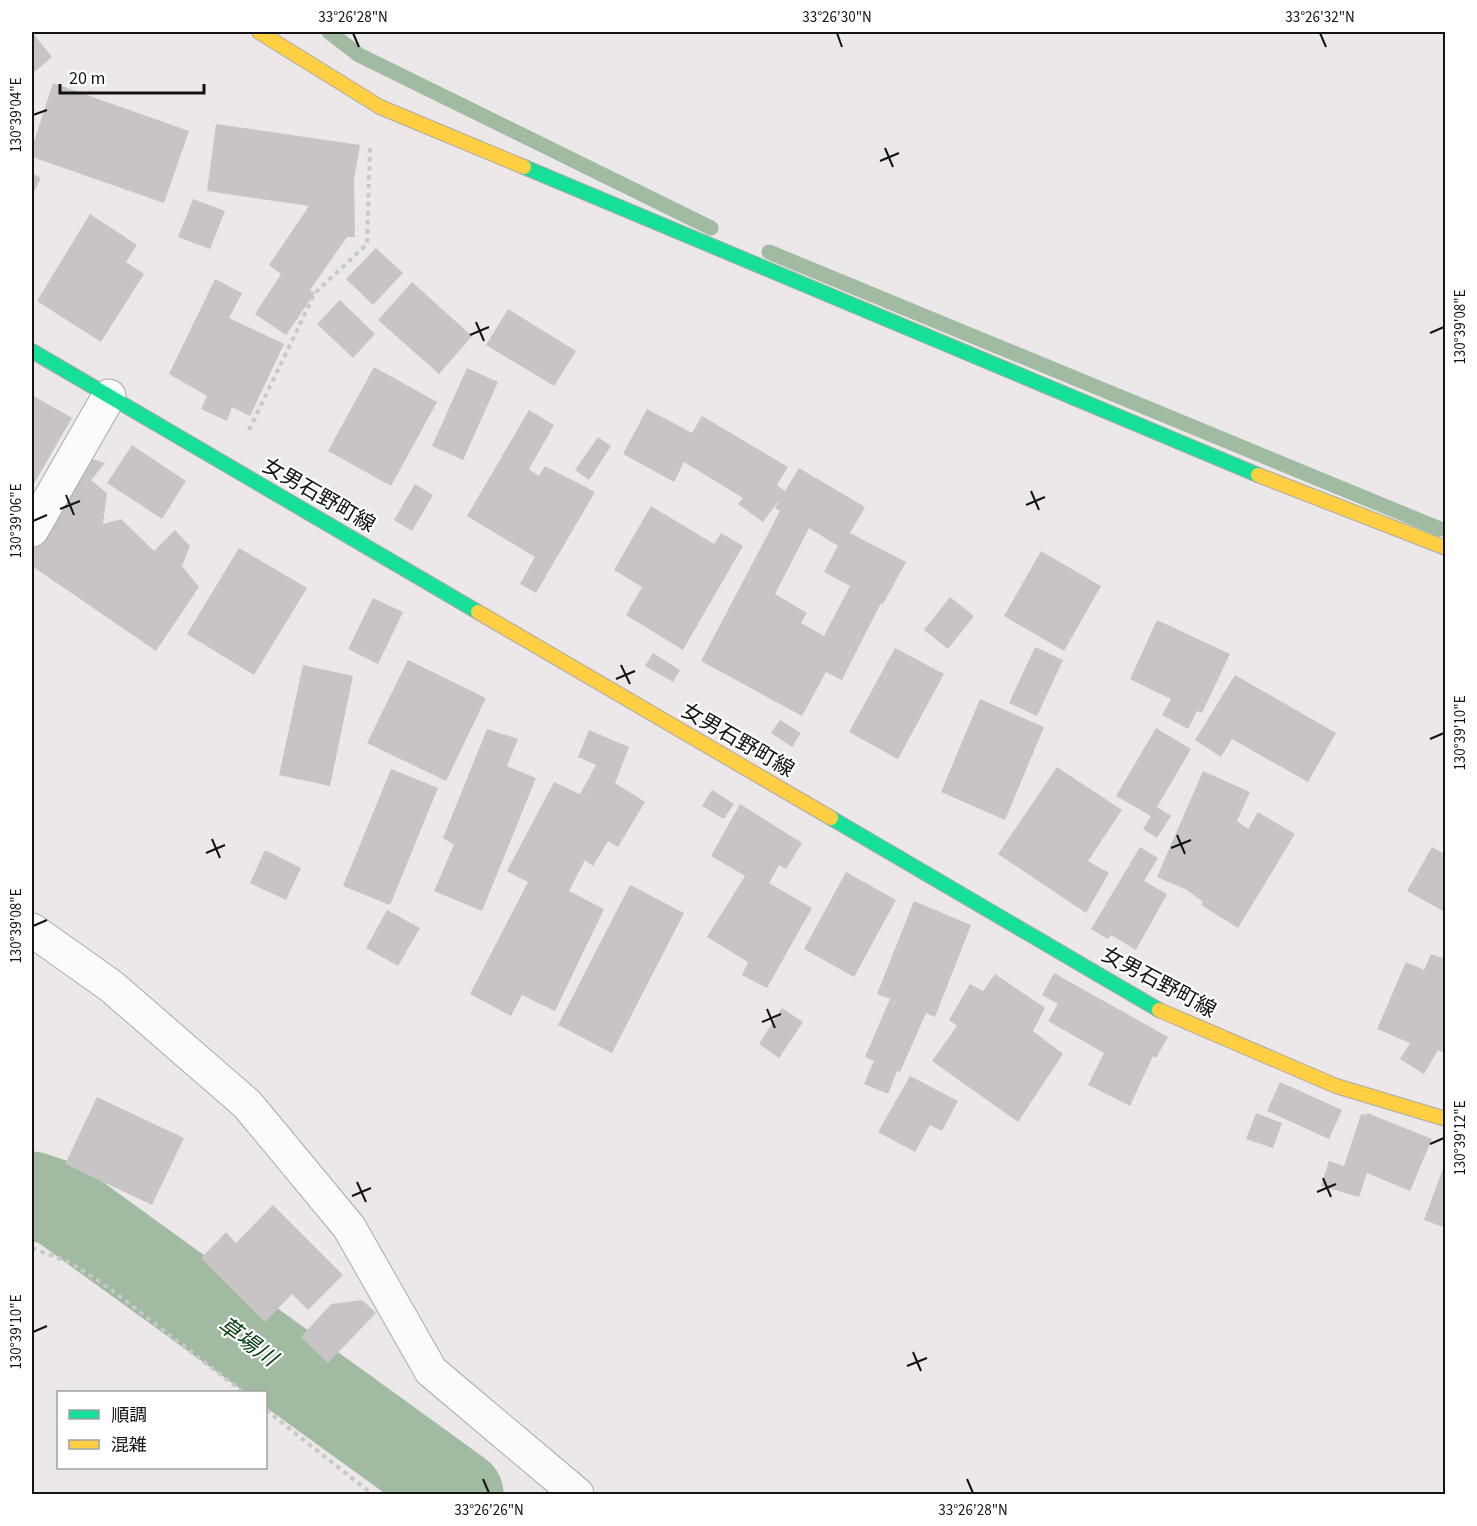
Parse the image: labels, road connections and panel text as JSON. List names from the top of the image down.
{
  "streets": {
    "main road": ["女男石野町線"]
  },
  "water": ["草場川"],
  "legend": ["順調", "混雑"],
  "scale_bar": "20 m",
  "coordinates": [
    "33°26'28\"N",
    "33°26'30\"N",
    "33°26'32\"N",
    "130°39'04\"E",
    "130°39'08\"E",
    "130°39'06\"E",
    "130°39'10\"E",
    "130°39'12\"E",
    "33°26'26\"N"
  ]
}
